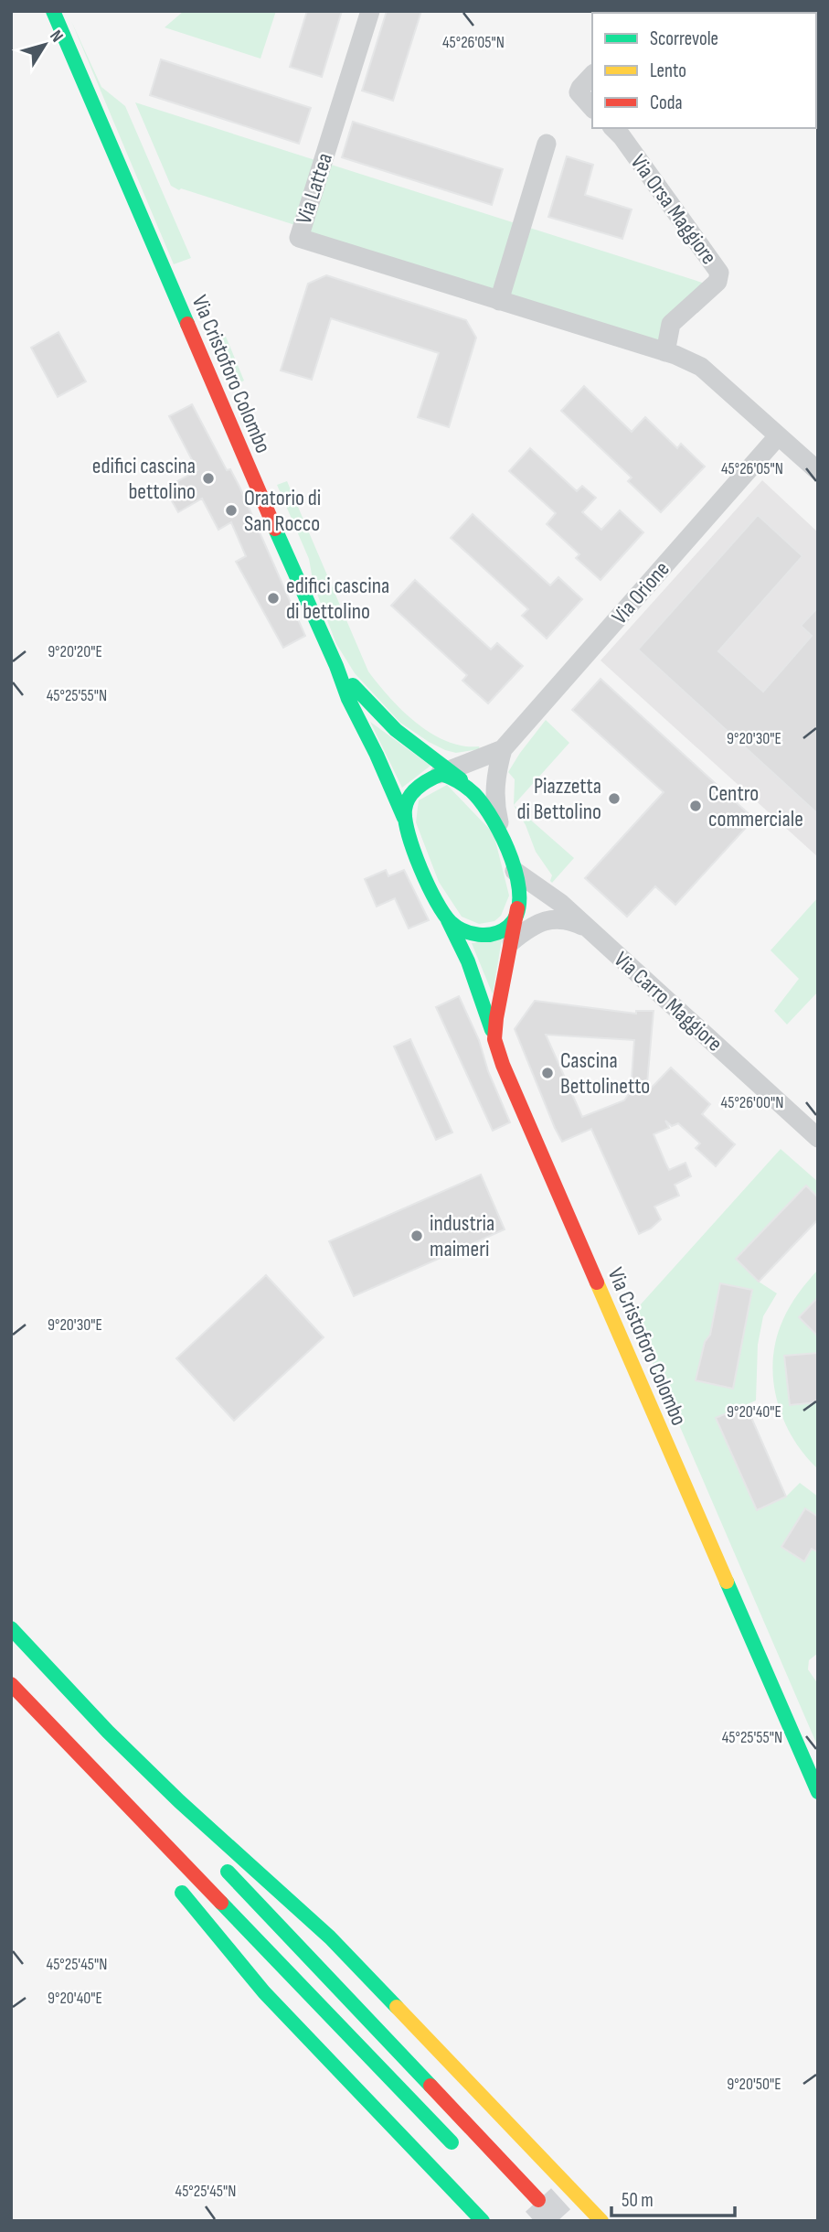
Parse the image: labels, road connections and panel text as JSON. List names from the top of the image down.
{
  "streets": {
    "main road": ["Via Cristoforo Colombo"],
    "street": [
      "Via Lattea",
      "Via Orsa Maggiore",
      "Via Orione",
      "Via Carro Maggiore"
    ]
  },
  "crossings": [
    ["Via Lattea", "Via Orsa Maggiore"],
    ["Via Lattea", "Via Orione"],
    ["Via Cristoforo Colombo", "Via Carro Maggiore"]
  ],
  "places": [
    "edifici cascina bettolino",
    "Oratorio di San Rocco",
    "edifici cascina di bettolino",
    "Piazzetta di Bettolino",
    "Centro commerciale",
    "Cascina Bettolinetto",
    "industria maimeri"
  ],
  "legend": ["Scorrevole", "Lento", "Coda"],
  "scale_bar": "50 m",
  "north": "top right",
  "coordinates": [
    "45°26'05\"N",
    "9°20'20\"E",
    "45°25'55\"N",
    "9°20'30\"E",
    "45°26'00\"N",
    "9°20'40\"E",
    "45°25'45\"N",
    "9°20'50\"E"
  ]
}
